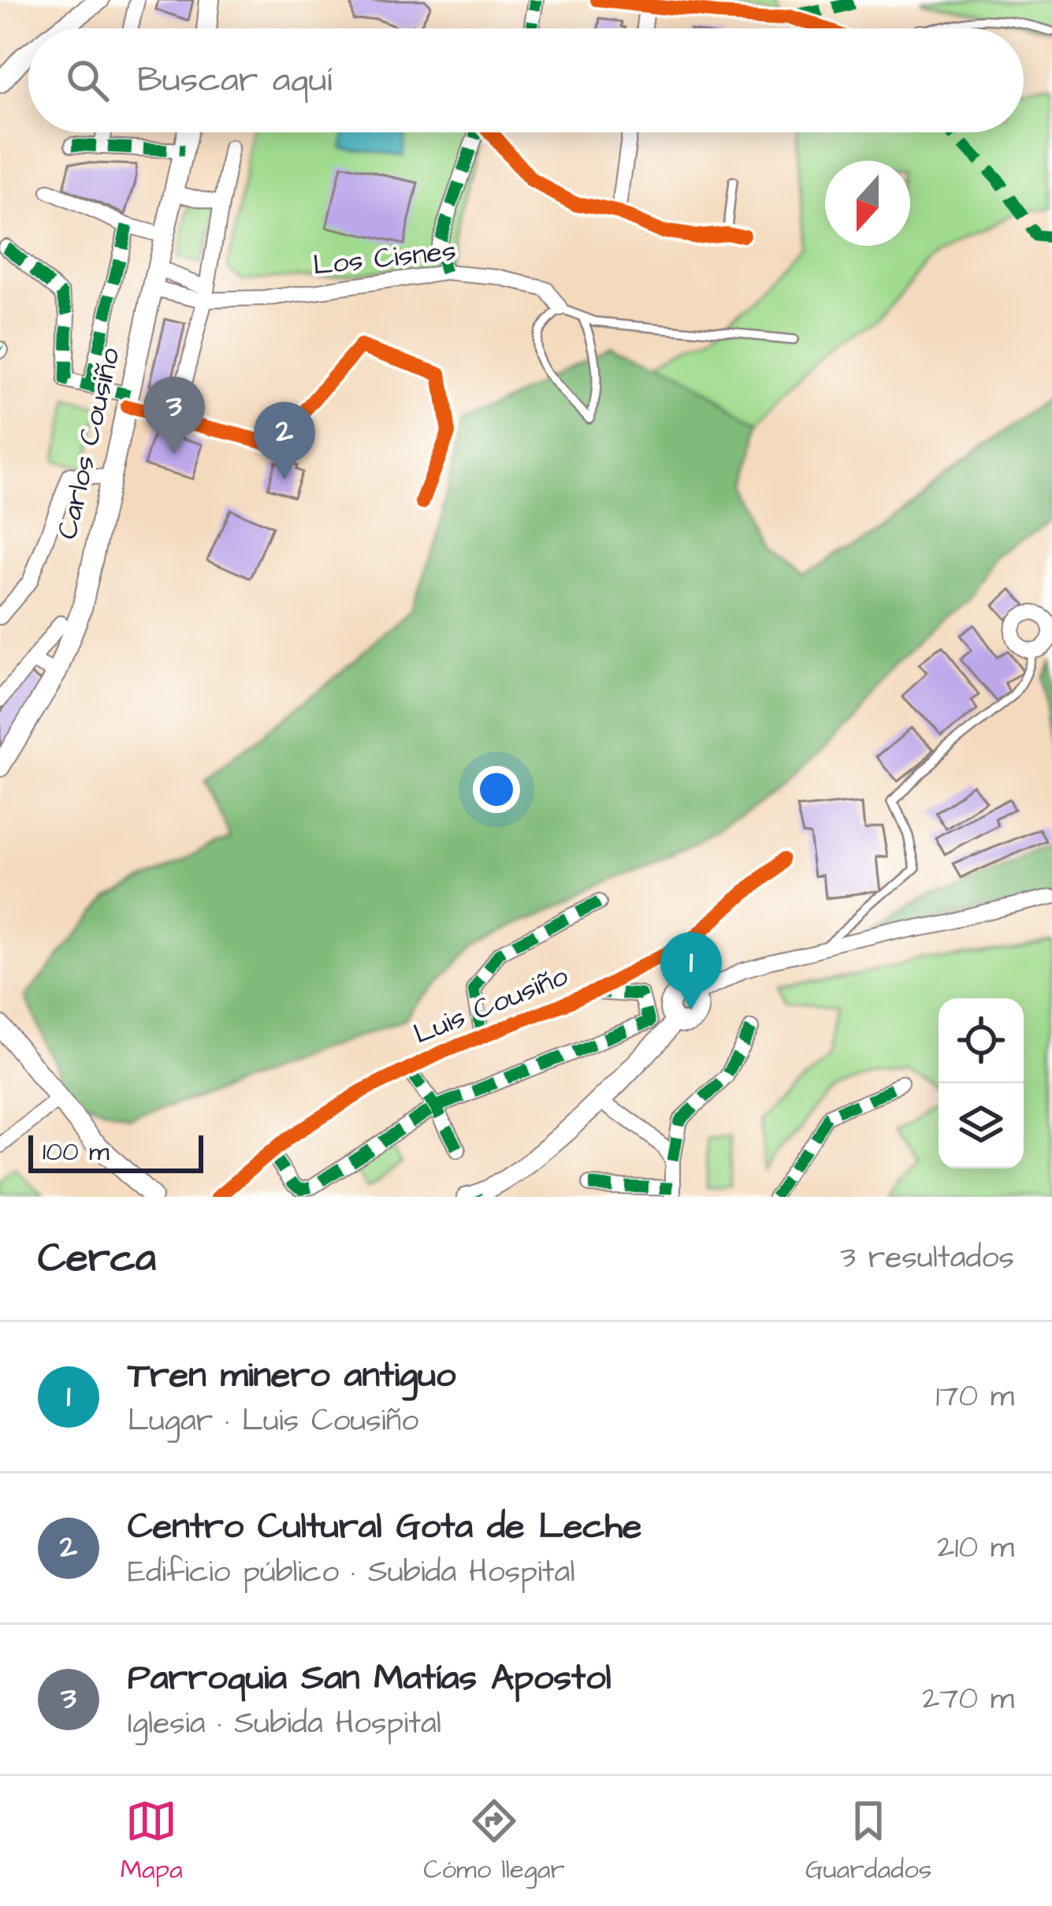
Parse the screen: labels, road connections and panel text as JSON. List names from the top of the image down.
{
  "streets": {
    "main road": ["Carlos Cousiño"],
    "street": ["Los Cisnes", "Luis Cousiño"]
  },
  "crossings": [
    ["Los Cisnes", "Carlos Cousiño"]
  ],
  "scale_bar": "100 m",
  "north": "bottom",
  "page": {
    "search": "Buscar aquí",
    "pins": ["3", "2", "1"],
    "scale": "100 m",
    "heading": ["Cerca", "3 resultados"],
    "list": [
      {
        "mark": "1",
        "name": "Tren minero antiguo",
        "note": "Lugar · Luis Cousiño",
        "value": "170 m"
      },
      {
        "mark": "2",
        "name": "Centro Cultural Gota de Leche",
        "note": "Edificio público · Subida Hospital",
        "value": "210 m"
      },
      {
        "mark": "3",
        "name": "Parroquia San Matías Apostol",
        "note": "Iglesia · Subida Hospital",
        "value": "270 m"
      }
    ],
    "nav": ["Mapa", "Cómo llegar", "Guardados"]
  }
}
